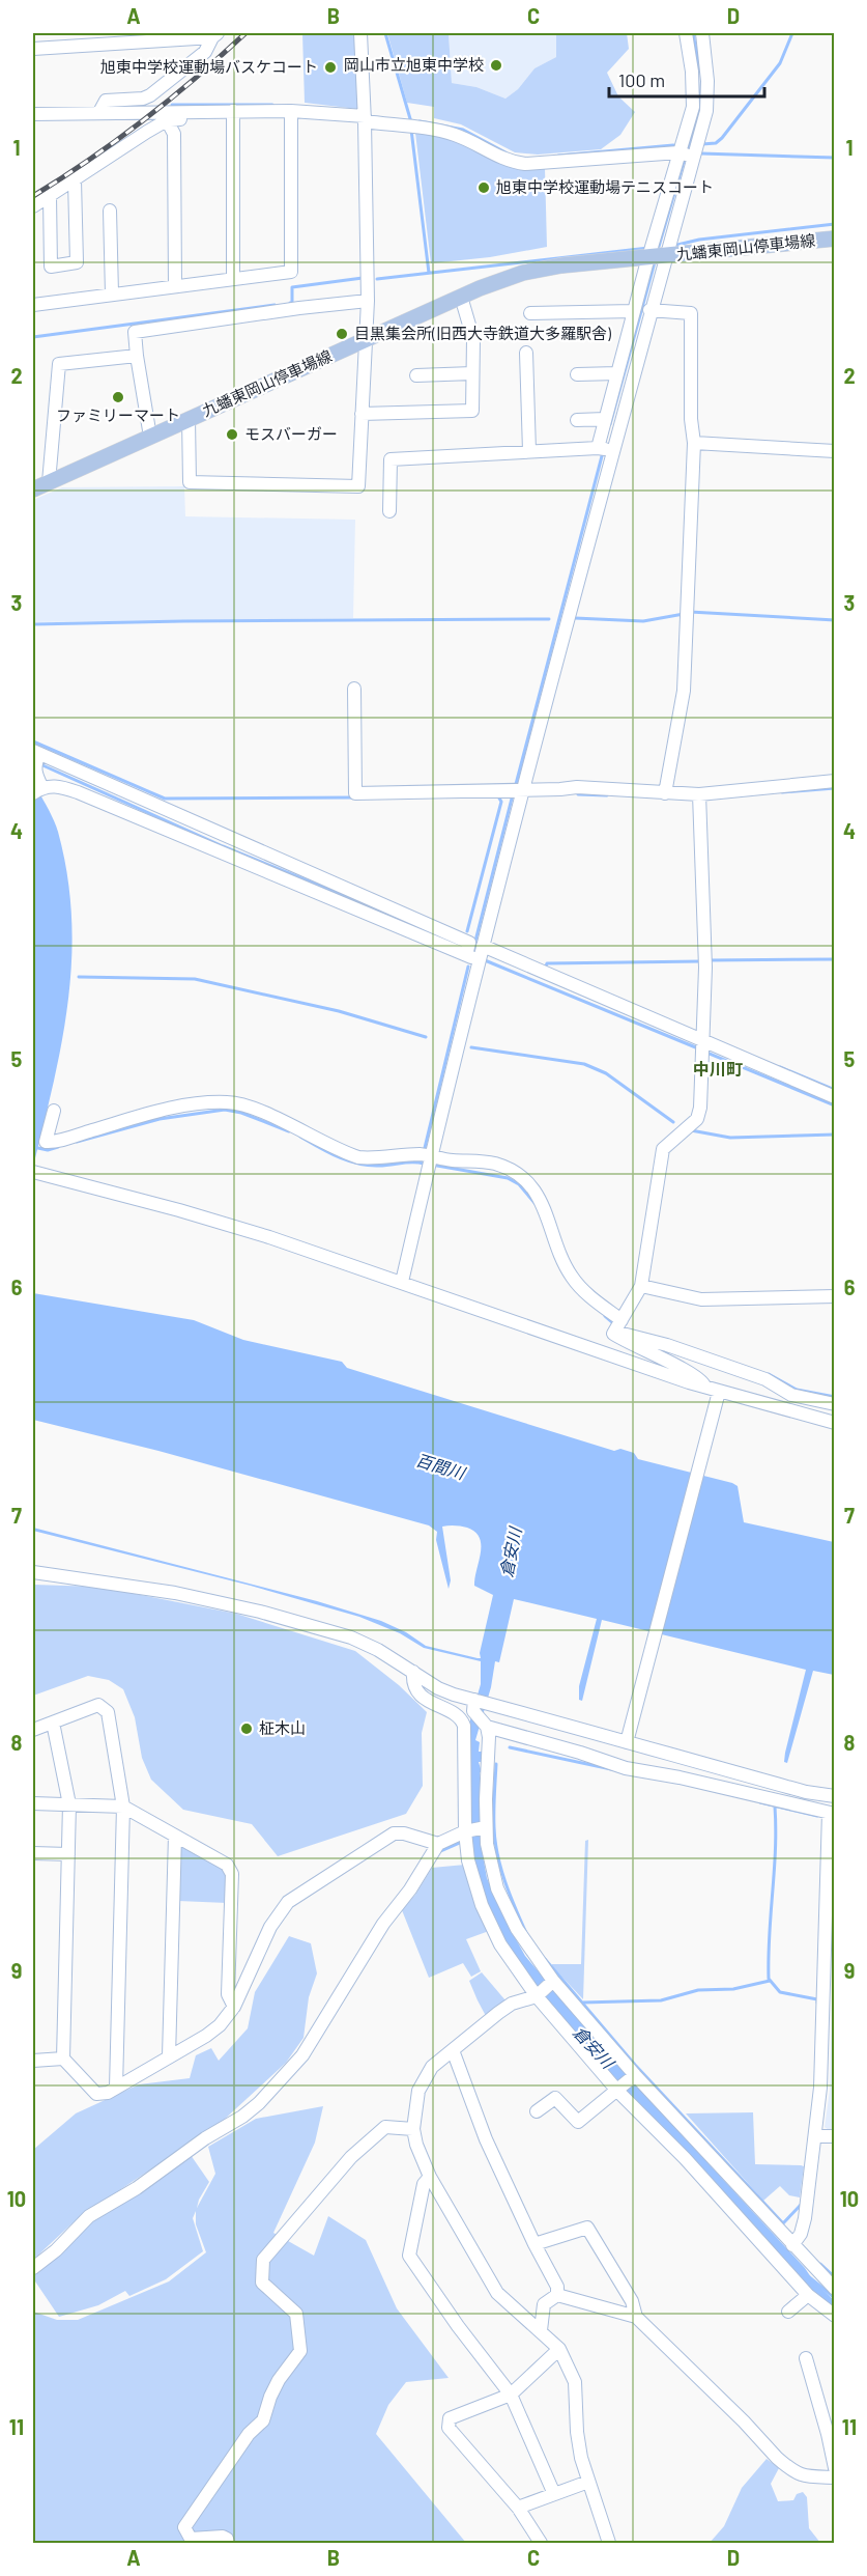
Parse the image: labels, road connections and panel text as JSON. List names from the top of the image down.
{
  "streets": {
    "main road": ["九蟠東岡山停車場線"]
  },
  "districts": ["中川町"],
  "water": ["百間川", "倉安川"],
  "places": [
    "岡山市立旭東中学校",
    "旭東中学校運動場バスケコート",
    "旭東中学校運動場テニスコート",
    "目黒集会所(旧西大寺鉄道大多羅駅舎)",
    "ファミリーマート",
    "モスバーガー",
    "柾木山"
  ],
  "scale_bar": "100 m",
  "grid": {
    "columns": [
      "A",
      "B",
      "C",
      "D"
    ],
    "rows": [
      "1",
      "2",
      "3",
      "4",
      "5",
      "6",
      "7",
      "8",
      "9",
      "10",
      "11"
    ]
  }
}
